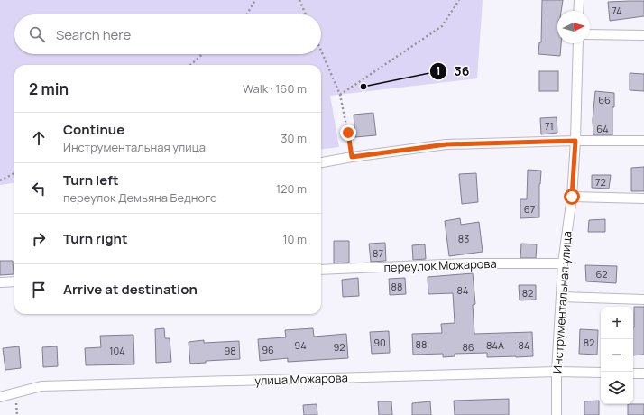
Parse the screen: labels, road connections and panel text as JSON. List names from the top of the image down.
{
  "streets": {
    "street": ["переулок Можарова", "Инструментальная улица", "улица Можарова"]
  },
  "crossings": [
    ["переулок Можарова", "Инструментальная улица"],
    ["Инструментальная улица", "улица Можарова"]
  ],
  "places": ["36"],
  "house_numbers": [
    "74",
    "66",
    "71",
    "64",
    "72",
    "67",
    "83",
    "87",
    "62",
    "88",
    "84",
    "82",
    "90",
    "82",
    "88",
    "94",
    "84А",
    "84",
    "92",
    "86",
    "96",
    "104",
    "98"
  ],
  "north": "right",
  "page": {
    "search": "Search here",
    "heading": ["2 min", "Walk · 160 m"],
    "list": [
      ["Continue", "Инструментальная улица", "30 m"],
      ["Turn left", "переулок Демьяна Бедного", "120 m"],
      ["Turn right", "10 m"],
      "Arrive at destination"
    ],
    "map_buttons": ["+", "−"]
  }
}
